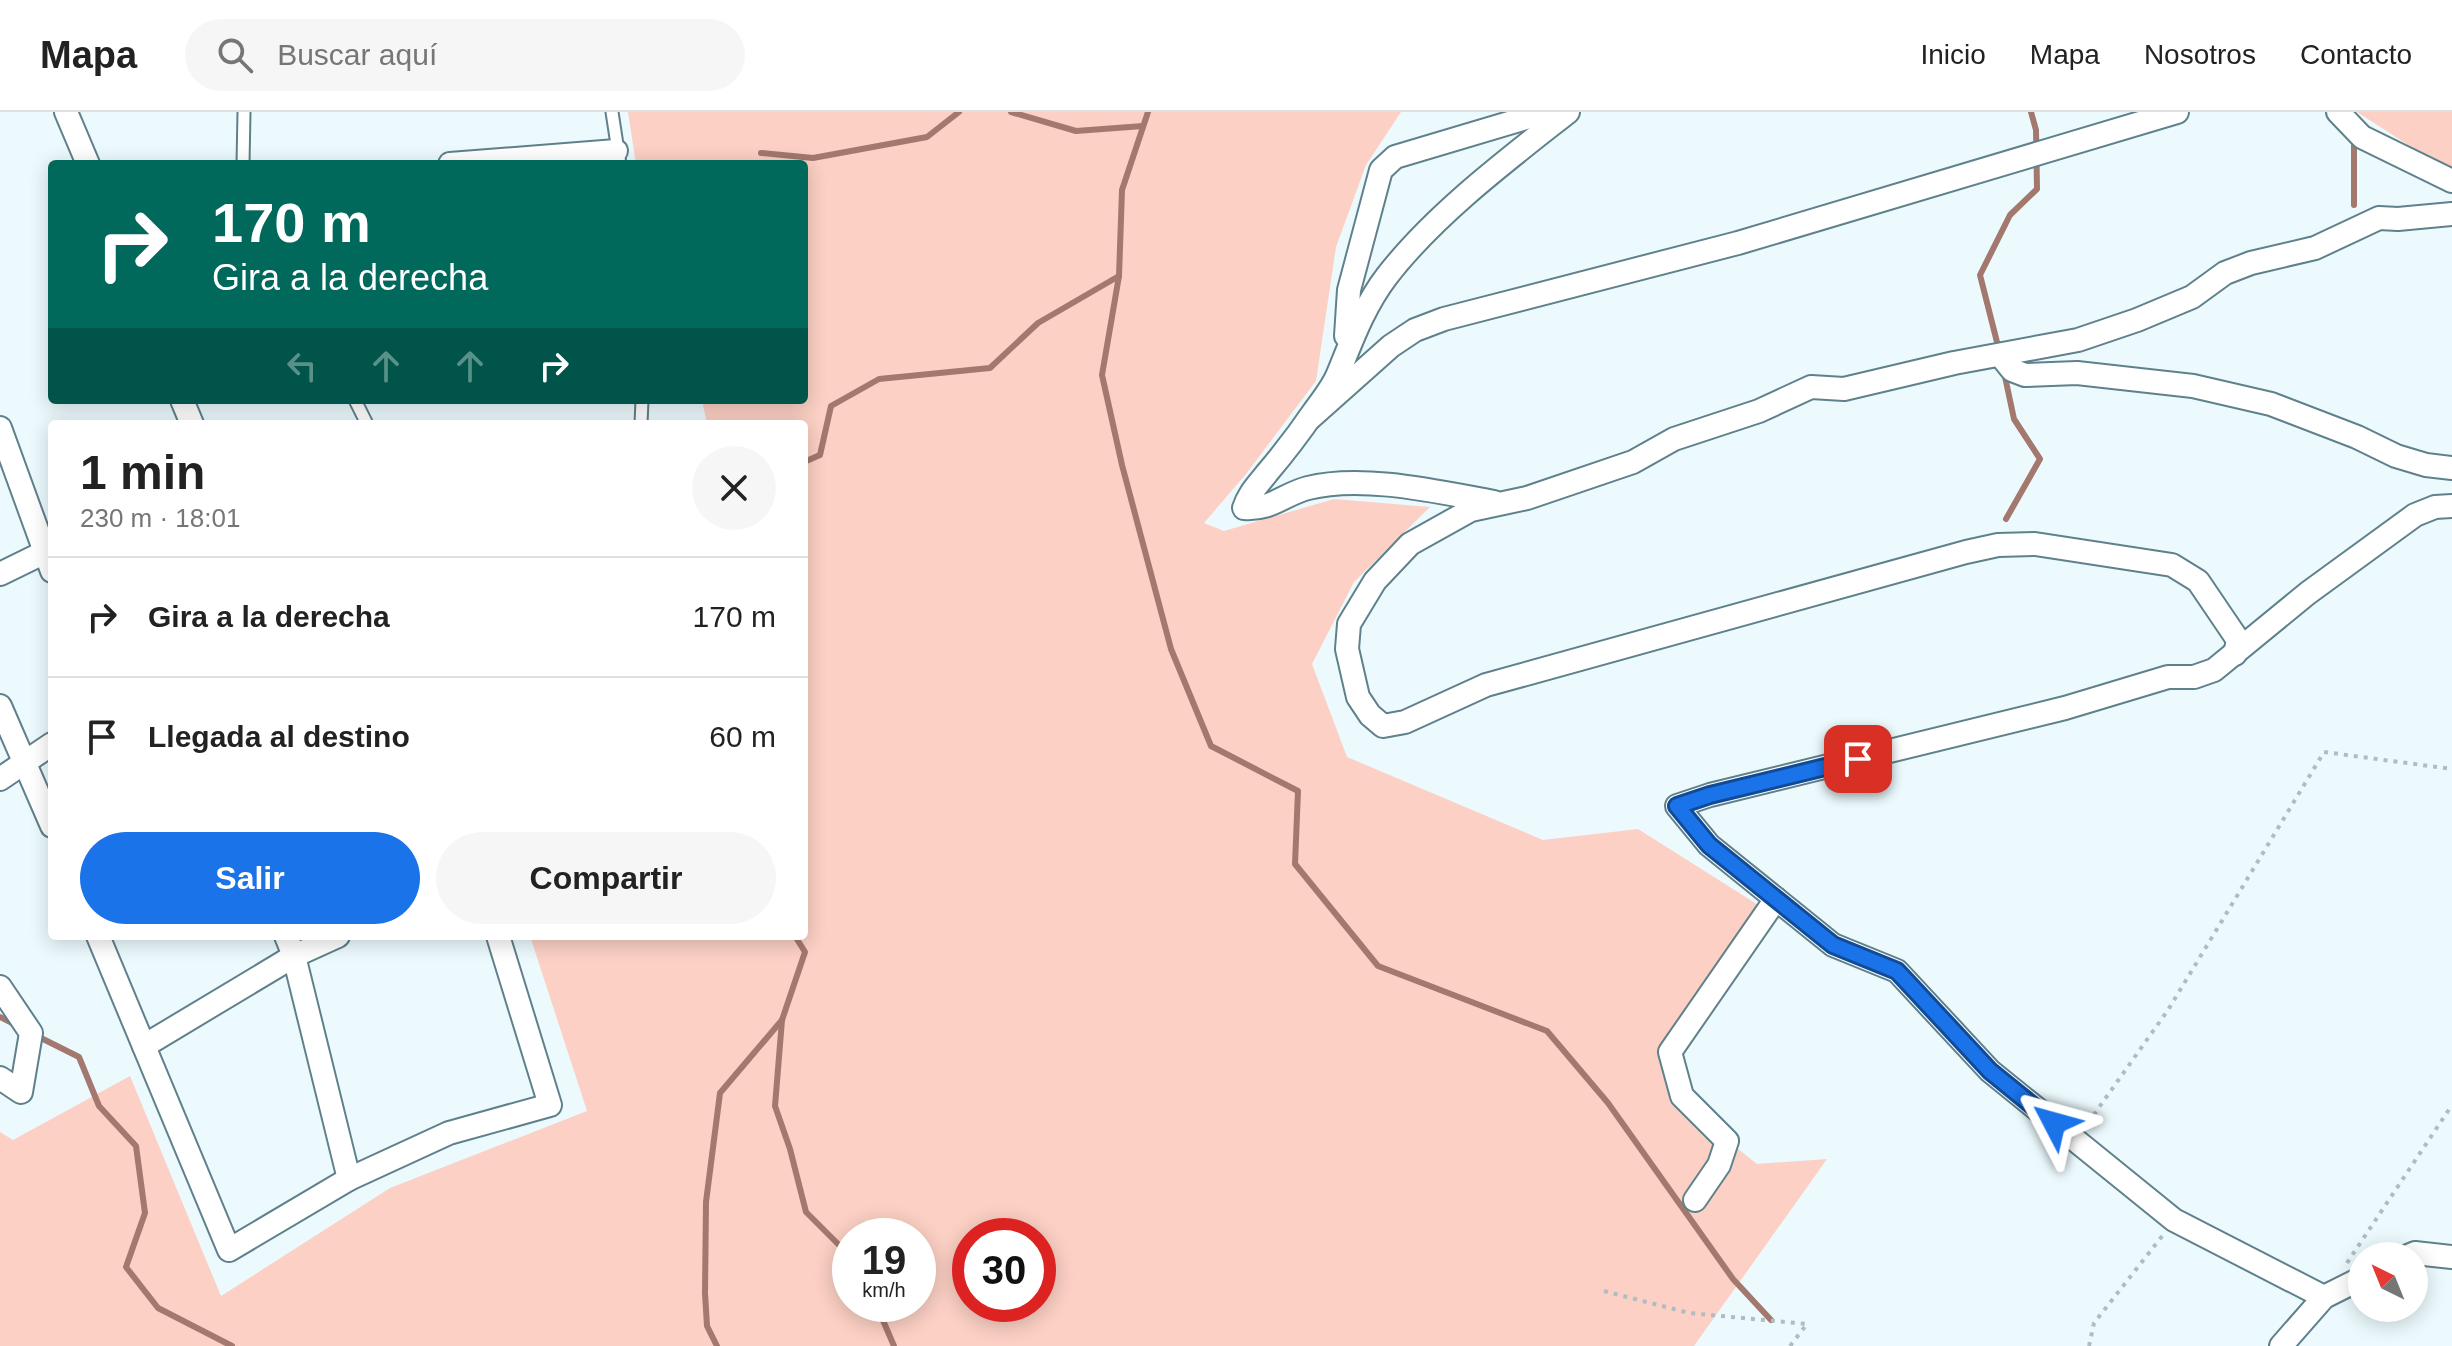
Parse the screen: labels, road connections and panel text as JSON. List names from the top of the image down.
{
  "north": "top left",
  "page": {
    "header": "Mapa",
    "search": "Buscar aquí",
    "nav": [
      "Inicio",
      "Mapa",
      "Nosotros",
      "Contacto"
    ],
    "turn": ["170 m", "Gira a la derecha"],
    "heading": ["1 min", "230 m · 18:01"],
    "list": [
      {
        "name": "Gira a la derecha",
        "value": "170 m"
      },
      {
        "name": "Llegada al destino",
        "value": "60 m"
      }
    ],
    "buttons": ["Salir", "Compartir"],
    "speed": "19 km/h",
    "limit": "30"
  }
}
